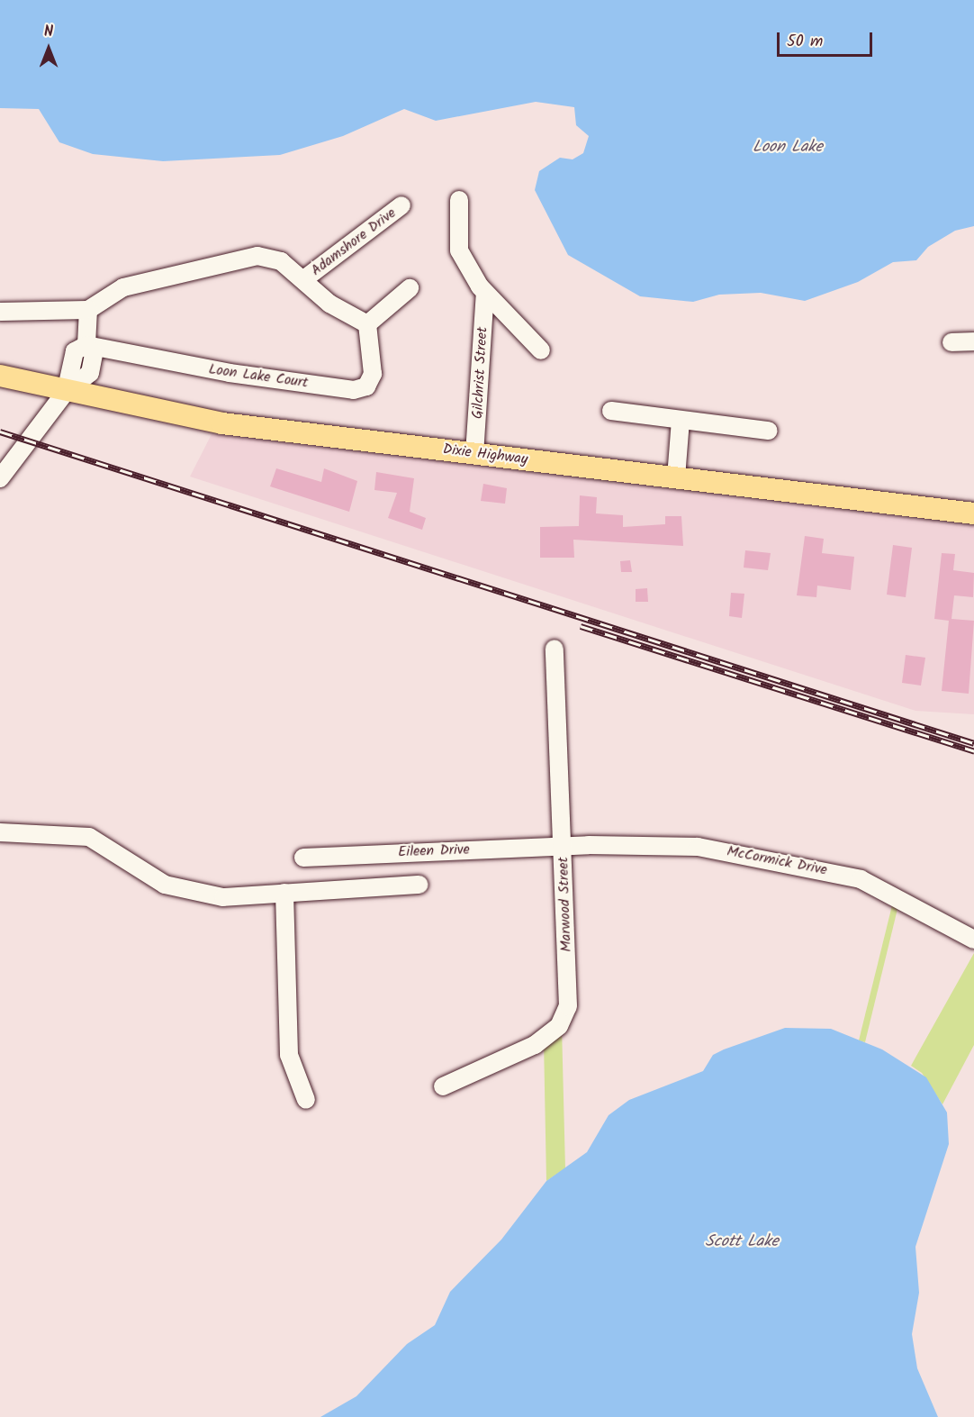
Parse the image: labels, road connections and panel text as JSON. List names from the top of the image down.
{
  "streets": {
    "main road": ["Dixie Highway"],
    "street": [
      "Adamshore Drive",
      "Gilchrist Street",
      "Loon Lake Court",
      "Eileen Drive",
      "McCormick Drive",
      "Marwood Street"
    ]
  },
  "crossings": [
    ["Gilchrist Street", "Dixie Highway"],
    ["Eileen Drive", "McCormick Drive"],
    ["Eileen Drive", "Marwood Street"],
    ["McCormick Drive", "Marwood Street"]
  ],
  "water": ["Loon Lake", "Scott Lake"],
  "scale_bar": "50 m",
  "north": "top"
}
